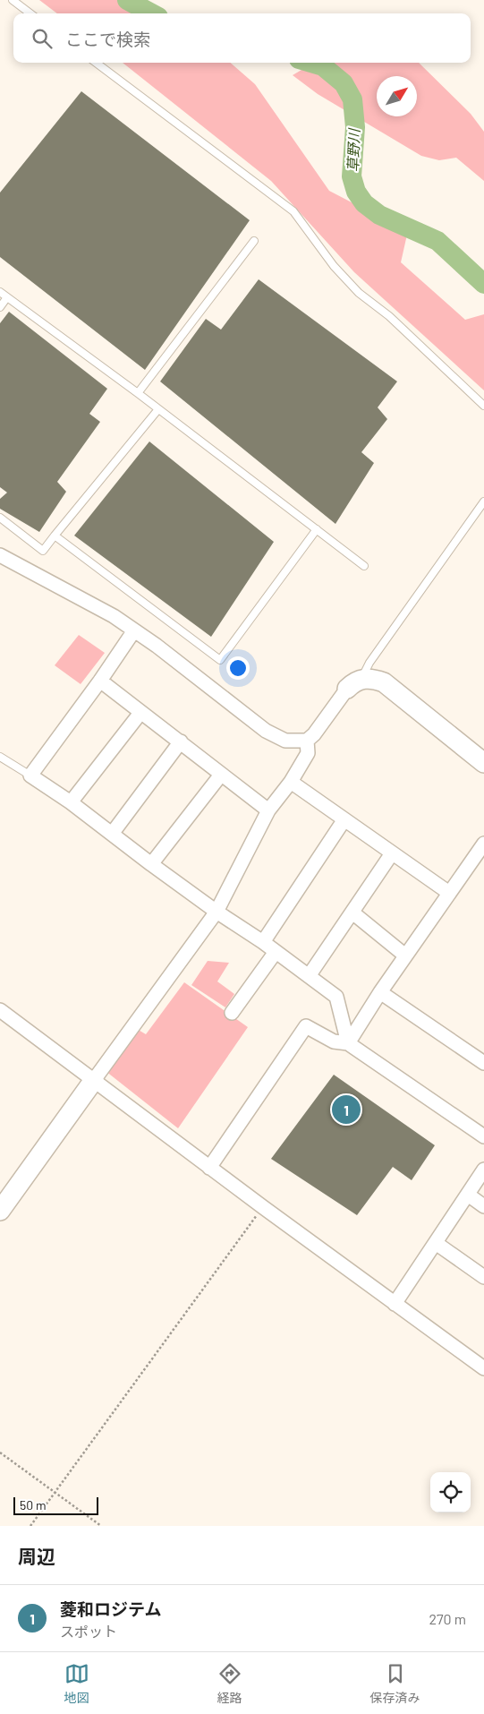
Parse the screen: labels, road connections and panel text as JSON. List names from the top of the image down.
{
  "water": ["草野川"],
  "scale_bar": "50 m",
  "north": "top right",
  "page": {
    "search": "ここで検索",
    "pins": "1",
    "scale": "50 m",
    "heading": "周辺",
    "list": [
      {
        "mark": "1",
        "name": "菱和ロジテム",
        "note": "スポット",
        "value": "270 m"
      }
    ],
    "nav": ["地図", "経路", "保存済み"]
  }
}
